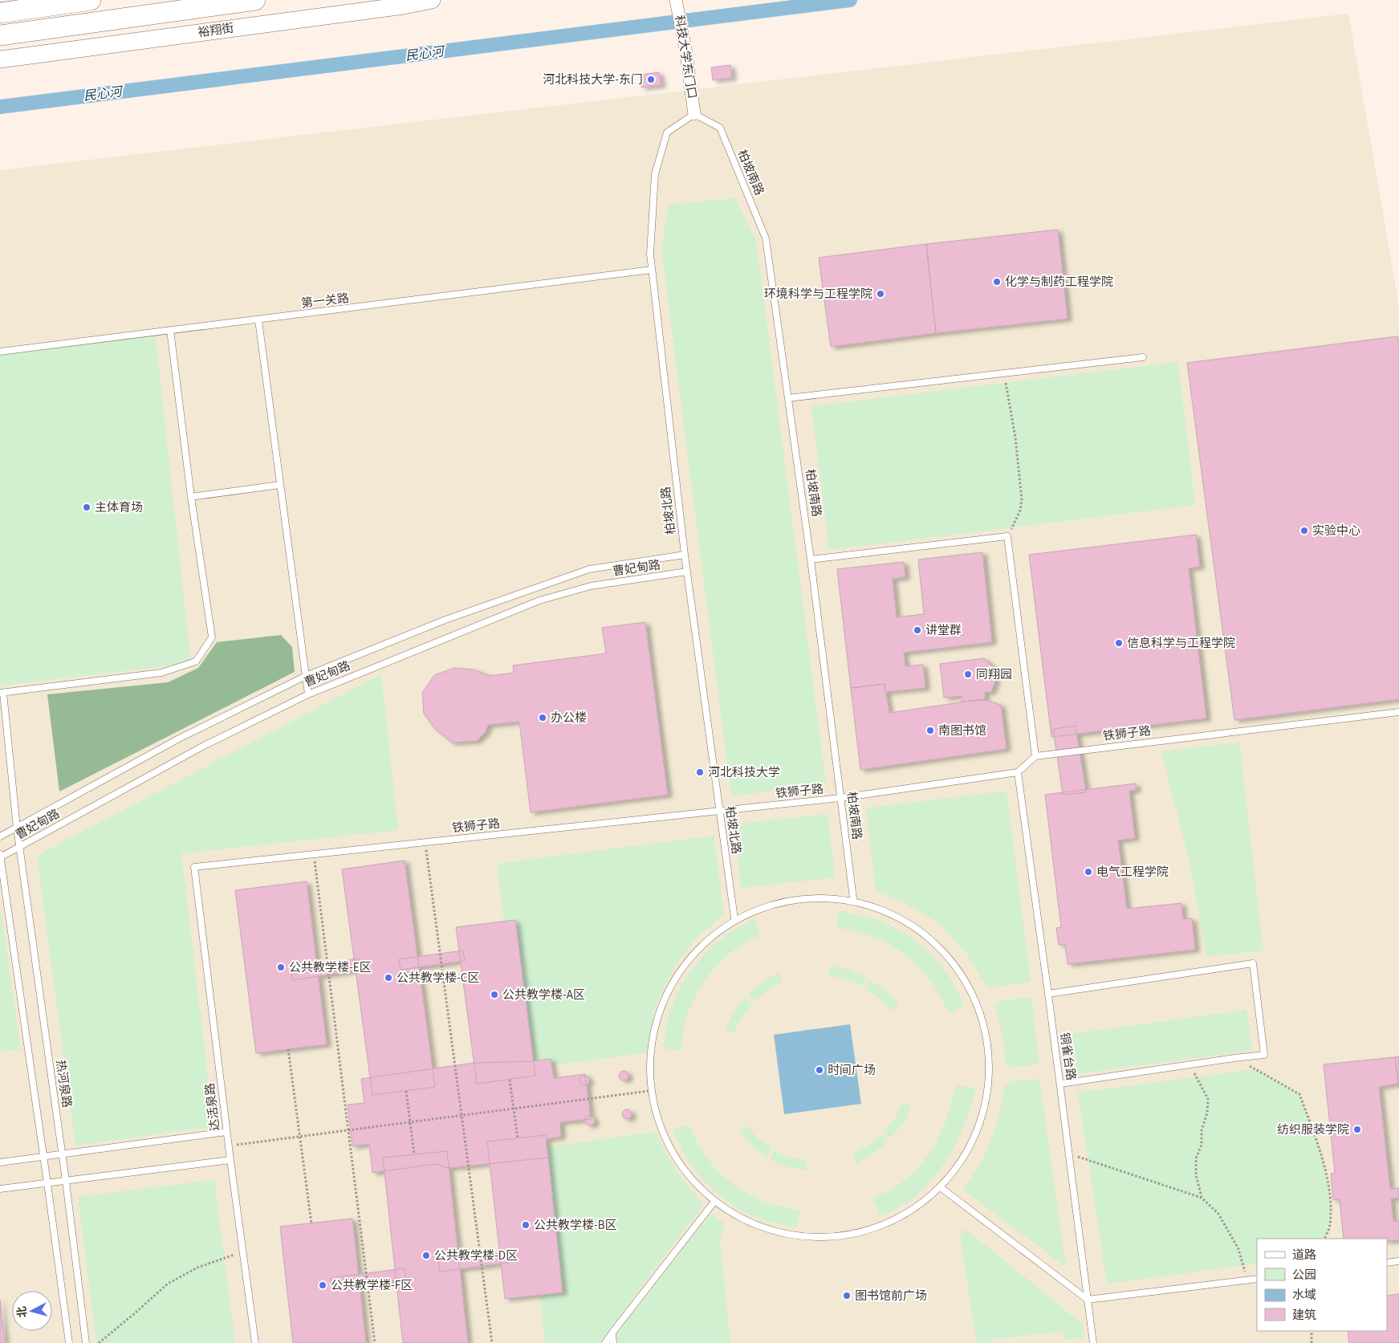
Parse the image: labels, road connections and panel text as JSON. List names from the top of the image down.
{
  "streets": {
    "main road": ["裕翔街"],
    "street": ["科技大学东门口"],
    "lane": [
      "柏坡南路",
      "第一关路",
      "柏坡北路",
      "曹妃甸路",
      "铁狮子路",
      "铜雀台路",
      "热河泉路",
      "达活泉路"
    ]
  },
  "crossings": [
    ["科技大学东门口", "柏坡南路"],
    ["科技大学东门口", "柏坡北路"],
    ["柏坡南路", "柏坡北路"],
    ["柏坡南路", "铁狮子路"],
    ["第一关路", "柏坡北路"],
    ["柏坡北路", "曹妃甸路"],
    ["柏坡北路", "铁狮子路"],
    ["曹妃甸路", "热河泉路"],
    ["铁狮子路", "铜雀台路"],
    ["铁狮子路", "达活泉路"]
  ],
  "water": ["民心河"],
  "places": [
    "河北科技大学-东门",
    "化学与制药工程学院",
    "环境科学与工程学院",
    "主体育场",
    "实验中心",
    "讲堂群",
    "信息科学与工程学院",
    "同翔园",
    "办公楼",
    "南图书馆",
    "河北科技大学",
    "电气工程学院",
    "公共教学楼-E区",
    "公共教学楼-C区",
    "公共教学楼-A区",
    "时间广场",
    "纺织服装学院",
    "公共教学楼-B区",
    "公共教学楼-D区",
    "公共教学楼-F区",
    "图书馆前广场"
  ],
  "legend": [
    "道路",
    "公园",
    "水域",
    "建筑"
  ],
  "north": "left"
}
